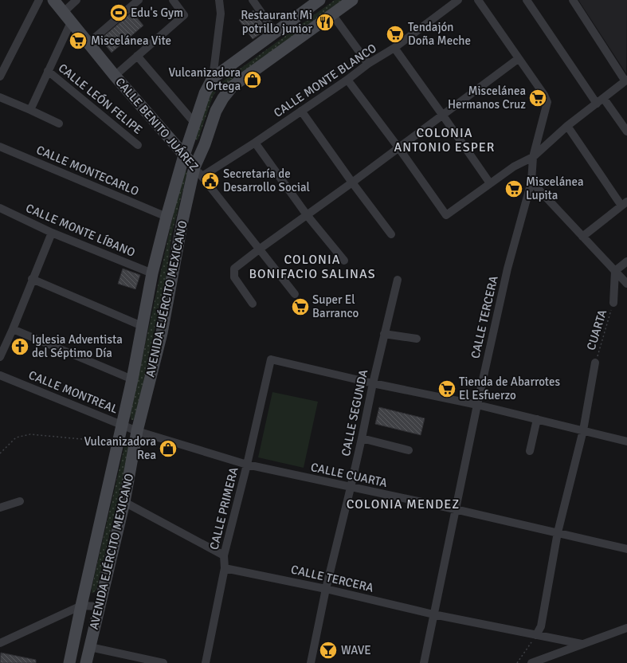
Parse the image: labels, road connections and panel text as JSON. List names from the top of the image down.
{
  "streets": {
    "main road": ["CALLE BENITO JUÁREZ", "AVENIDA EJÉRCITO MEXICANO"],
    "street": [
      "CALLE MONTE BLANCO",
      "CALLE LEÓN FELIPE",
      "CALLE MONTECARLO",
      "CALLE MONTE LÍBANO",
      "CALLE TERCERA",
      "CALLE MONTREAL",
      "CALLE SEGUNDA",
      "CALLE CUARTA",
      "CALLE PRIMERA"
    ],
    "path": ["CUARTA"]
  },
  "crossings": [
    ["CALLE MONTE BLANCO", "CALLE BENITO JUÁREZ"],
    ["CALLE BENITO JUÁREZ", "AVENIDA EJÉRCITO MEXICANO"],
    ["CALLE MONTECARLO", "AVENIDA EJÉRCITO MEXICANO"],
    ["CALLE MONTE LÍBANO", "AVENIDA EJÉRCITO MEXICANO"],
    ["AVENIDA EJÉRCITO MEXICANO", "CALLE MONTREAL"],
    ["AVENIDA EJÉRCITO MEXICANO", "CALLE CUARTA"],
    ["CALLE TERCERA", "CALLE SEGUNDA"],
    ["CALLE TERCERA", "CALLE CUARTA"],
    ["CALLE TERCERA", "CALLE PRIMERA"],
    ["CALLE MONTREAL", "CALLE CUARTA"],
    ["CALLE SEGUNDA", "CALLE CUARTA"],
    ["CALLE SEGUNDA", "CALLE PRIMERA"],
    ["CALLE CUARTA", "CALLE PRIMERA"]
  ],
  "districts": ["COLONIA ANTONIO ESPER", "COLONIA BONIFACIO SALINAS", "COLONIA MENDEZ"],
  "places": {
    "sports": ["Edu's Gym"],
    "restaurant": ["Restaurant Mi potrillo junior"],
    "supermarket": [
      "Tendajón Doña Meche",
      "Miscelánea Vite",
      "Miscelánea Hermanos Cruz",
      "Miscelánea Lupita",
      "Super El Barranco",
      "Tienda de Abarrotes El Esfuerzo"
    ],
    "shop": ["Vulcanizadora Ortega", "Vulcanizadora Rea"],
    "public building": ["Secretaría de Desarrollo Social"],
    "church": ["Iglesia Adventista del Séptimo Día"],
    "bar": ["WAVE"]
  }
}
